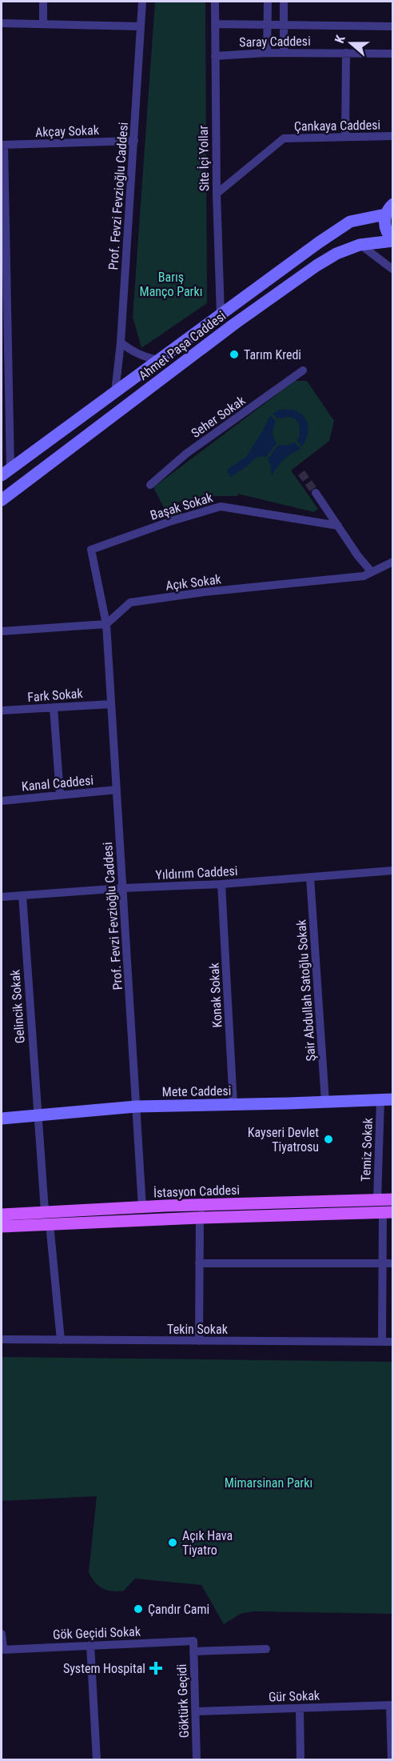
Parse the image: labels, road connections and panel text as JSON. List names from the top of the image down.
{
  "streets": {
    "main road": ["İstasyon Caddesi"],
    "street": [
      "Saray Caddesi",
      "Çankaya Caddesi",
      "Akçay Sokak",
      "Site İçi Yollar",
      "Prof. Fevzi Fevzioğlu Caddesi",
      "Ahmet Paşa Caddesi",
      "Seher Sokak",
      "Başak Sokak",
      "Açık Sokak",
      "Fark Sokak",
      "Kanal Caddesi",
      "Yıldırım Caddesi",
      "Şair Abdullah Satoğlu Sokak",
      "Konak Sokak",
      "Gelincik Sokak",
      "Mete Caddesi",
      "Temiz Sokak",
      "Tekin Sokak",
      "Gök Geçidi Sokak",
      "Gür Sokak",
      "Göktürk Geçidi"
    ]
  },
  "crossings": [
    ["Saray Caddesi", "Site İçi Yollar"],
    ["Çankaya Caddesi", "Site İçi Yollar"],
    ["Akçay Sokak", "Prof. Fevzi Fevzioğlu Caddesi"],
    ["Site İçi Yollar", "Ahmet Paşa Caddesi"],
    ["Prof. Fevzi Fevzioğlu Caddesi", "Ahmet Paşa Caddesi"],
    ["Prof. Fevzi Fevzioğlu Caddesi", "Başak Sokak"],
    ["Prof. Fevzi Fevzioğlu Caddesi", "Açık Sokak"],
    ["Prof. Fevzi Fevzioğlu Caddesi", "Fark Sokak"],
    ["Prof. Fevzi Fevzioğlu Caddesi", "Kanal Caddesi"],
    ["Prof. Fevzi Fevzioğlu Caddesi", "Yıldırım Caddesi"],
    ["Prof. Fevzi Fevzioğlu Caddesi", "Mete Caddesi"],
    ["Prof. Fevzi Fevzioğlu Caddesi", "İstasyon Caddesi"],
    ["Başak Sokak", "Açık Sokak"],
    ["Yıldırım Caddesi", "Şair Abdullah Satoğlu Sokak"],
    ["Yıldırım Caddesi", "Konak Sokak"],
    ["Yıldırım Caddesi", "Gelincik Sokak"],
    ["Şair Abdullah Satoğlu Sokak", "Mete Caddesi"],
    ["Konak Sokak", "Mete Caddesi"],
    ["Gelincik Sokak", "Mete Caddesi"],
    ["Gelincik Sokak", "İstasyon Caddesi"],
    ["Mete Caddesi", "Temiz Sokak"],
    ["Temiz Sokak", "İstasyon Caddesi"],
    ["Gök Geçidi Sokak", "Göktürk Geçidi"],
    ["Gür Sokak", "Göktürk Geçidi"]
  ],
  "parks": ["Barış Manço Parkı", "Mimarsinan Parkı"],
  "places": {
    "other": [
      "Tarım Kredi",
      "Kayseri Devlet Tiyatrosu",
      "Açık Hava Tiyatro",
      "Çandır Cami"
    ],
    "health": ["System Hospital"]
  },
  "north": "left"
}
